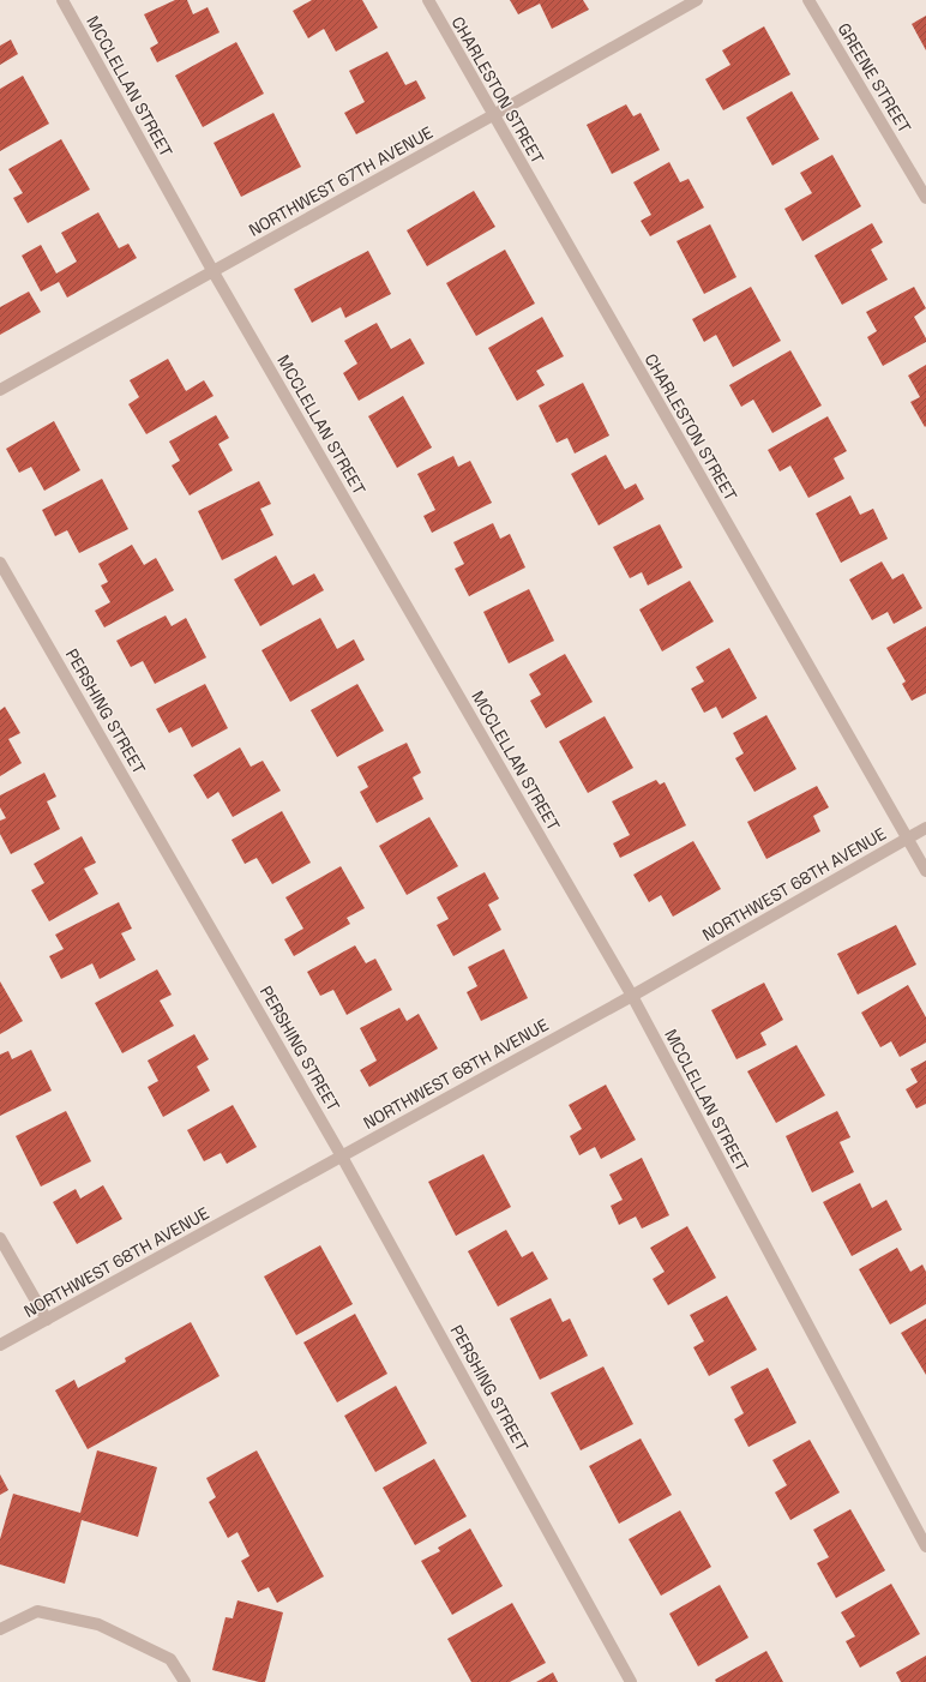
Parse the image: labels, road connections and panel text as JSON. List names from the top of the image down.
{
  "streets": {
    "street": [
      "GREENE STREET",
      "MCCLELLAN STREET",
      "CHARLESTON STREET",
      "NORTHWEST 67TH AVENUE",
      "PERSHING STREET",
      "NORTHWEST 68TH AVENUE"
    ]
  },
  "crossings": [
    ["MCCLELLAN STREET", "NORTHWEST 67TH AVENUE"],
    ["MCCLELLAN STREET", "NORTHWEST 68TH AVENUE"],
    ["CHARLESTON STREET", "NORTHWEST 67TH AVENUE"],
    ["CHARLESTON STREET", "NORTHWEST 68TH AVENUE"],
    ["PERSHING STREET", "NORTHWEST 68TH AVENUE"]
  ]
}
